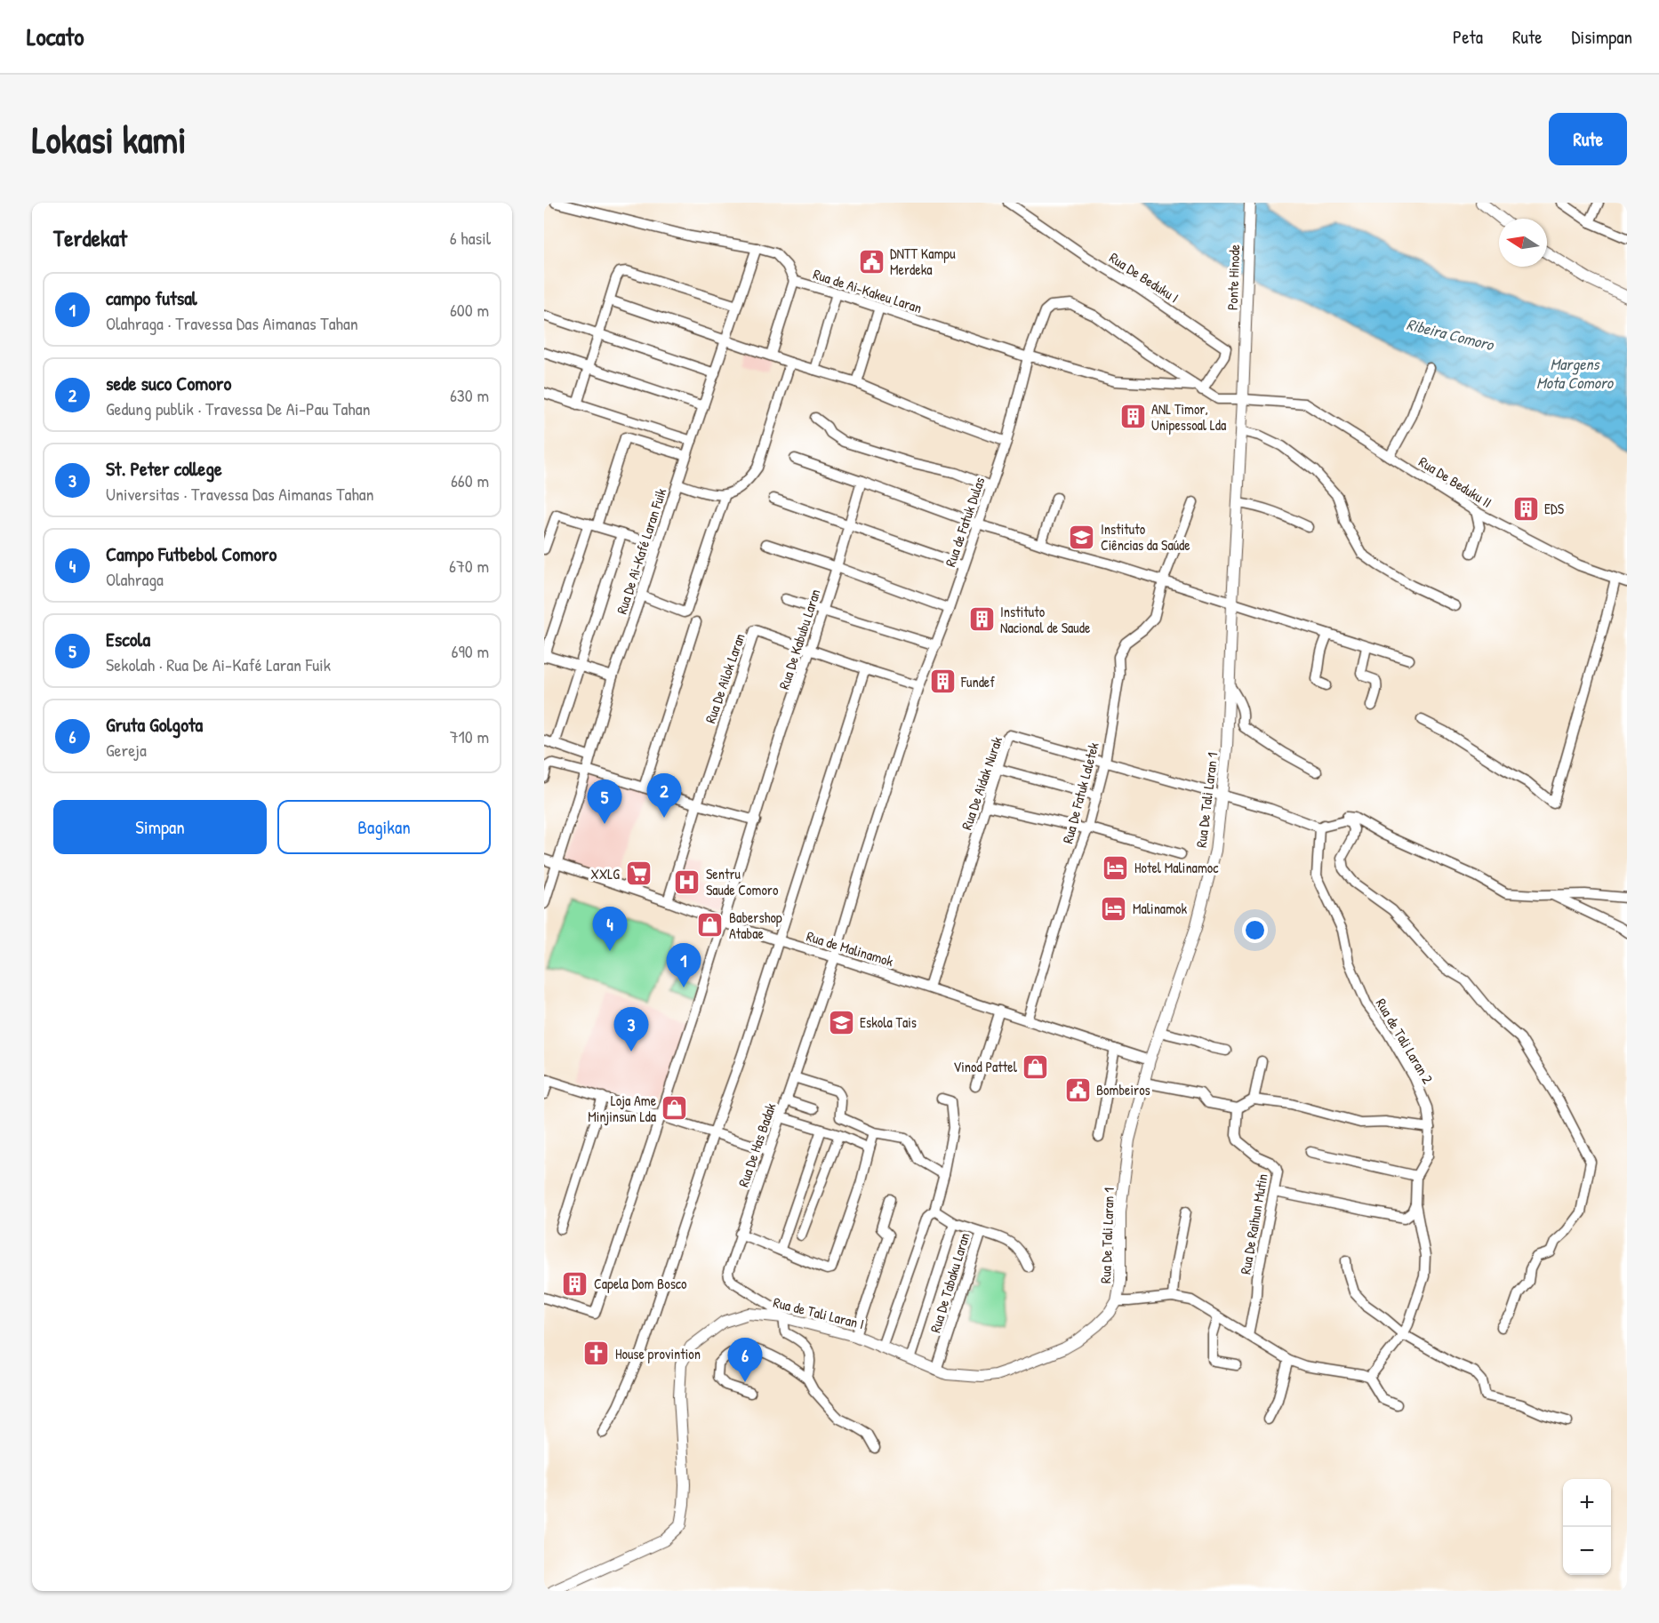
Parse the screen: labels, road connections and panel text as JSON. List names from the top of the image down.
{
  "streets": {
    "main road": ["Ponte Hinode", "Rua De Tali Laran 1", "Rua de Tali Laran I"],
    "street": [
      "Rua De Beduku I",
      "Rua de Ai-Kakeu Laran",
      "Rua De Beduku II",
      "Rua de Fatuk Dulas",
      "Rua De Ai-Kafé Laran Fuik",
      "Rua De Kabubu Laran",
      "Rua De Ailok Laran",
      "Rua De Aidak Nurak",
      "Rua De Fatuk Laletek",
      "Rua de Malinamok",
      "Rua de Tali Laran 2",
      "Rua De Has Badak",
      "Rua De Raihun Mutin",
      "Rua De Tabaku Laran"
    ]
  },
  "crossings": [
    ["Rua De Beduku I", "Rua de Ai-Kakeu Laran"],
    ["Rua De Beduku I", "Rua de Fatuk Dulas"],
    ["Ponte Hinode", "Rua De Tali Laran 1"],
    ["Rua de Ai-Kakeu Laran", "Rua de Fatuk Dulas"],
    ["Rua de Ai-Kakeu Laran", "Rua De Ai-Kafé Laran Fuik"],
    ["Rua De Beduku II", "Rua de Fatuk Dulas"],
    ["Rua de Fatuk Dulas", "Rua De Ailok Laran"],
    ["Rua de Fatuk Dulas", "Rua De Tali Laran 1"],
    ["Rua de Fatuk Dulas", "Rua de Malinamok"],
    ["Rua de Fatuk Dulas", "Rua De Has Badak"],
    ["Rua De Ai-Kafé Laran Fuik", "Rua de Malinamok"],
    ["Rua De Kabubu Laran", "Rua De Ailok Laran"],
    ["Rua De Kabubu Laran", "Rua de Malinamok"],
    ["Rua De Ailok Laran", "Rua de Malinamok"],
    ["Rua De Aidak Nurak", "Rua De Fatuk Laletek"],
    ["Rua De Aidak Nurak", "Rua De Tali Laran 1"],
    ["Rua De Aidak Nurak", "Rua de Malinamok"],
    ["Rua De Aidak Nurak", "Rua de Tali Laran 2"],
    ["Rua De Fatuk Laletek", "Rua de Malinamok"],
    ["Rua De Tali Laran 1", "Rua de Malinamok"],
    ["Rua De Tali Laran 1", "Rua de Tali Laran I"],
    ["Rua de Malinamok", "Rua De Has Badak"],
    ["Rua De Has Badak", "Rua de Tali Laran I"],
    ["Rua De Tabaku Laran", "Rua de Tali Laran I"]
  ],
  "water": ["Ribeira Comoro", "Margens Mota Comoro"],
  "places": {
    "public building": ["DNTT Kampu Merdeka", "Bombeiros"],
    "building": [
      "ANL Timor, Unipessoal Lda",
      "EDS",
      "Instituto Nacional de Saude",
      "Fundef",
      "Capela Dom Bosco"
    ],
    "school or university": ["Instituto Ciências da Saúde", "Eskola Tais"],
    "hotel": ["Hotel Malinamoc", "Malinamok"],
    "supermarket": ["XXLG"],
    "hospital": ["Sentru Saude Comoro"],
    "shop": ["Babershop Atabae", "Vinod Pattel", "Loja Ame Minjinsun Lda"],
    "church": ["House provintion"]
  },
  "north": "left",
  "page": {
    "header": "Locato",
    "nav": ["Peta", "Rute", "Disimpan"],
    "buttons": [
      "Rute",
      ["Simpan", "Bagikan"]
    ],
    "title": "Lokasi kami",
    "heading": ["Terdekat", "6 hasil"],
    "list": [
      {
        "mark": "1",
        "name": "campo futsal",
        "note": "Olahraga · Travessa Das Aimanas Tahan",
        "value": "600 m"
      },
      {
        "mark": "2",
        "name": "sede suco Comoro",
        "note": "Gedung publik · Travessa De Ai-Pau Tahan",
        "value": "630 m"
      },
      {
        "mark": "3",
        "name": "St. Peter college",
        "note": "Universitas · Travessa Das Aimanas Tahan",
        "value": "660 m"
      },
      {
        "mark": "4",
        "name": "Campo Futbebol Comoro",
        "note": "Olahraga",
        "value": "670 m"
      },
      {
        "mark": "5",
        "name": "Escola",
        "note": "Sekolah · Rua De Ai-Kafé Laran Fuik",
        "value": "690 m"
      },
      {
        "mark": "6",
        "name": "Gruta Golgota",
        "note": "Gereja",
        "value": "710 m"
      }
    ],
    "pins": [
      "2",
      "5",
      "4",
      "1",
      "3",
      "6"
    ],
    "map_buttons": ["+", "−"]
  }
}
